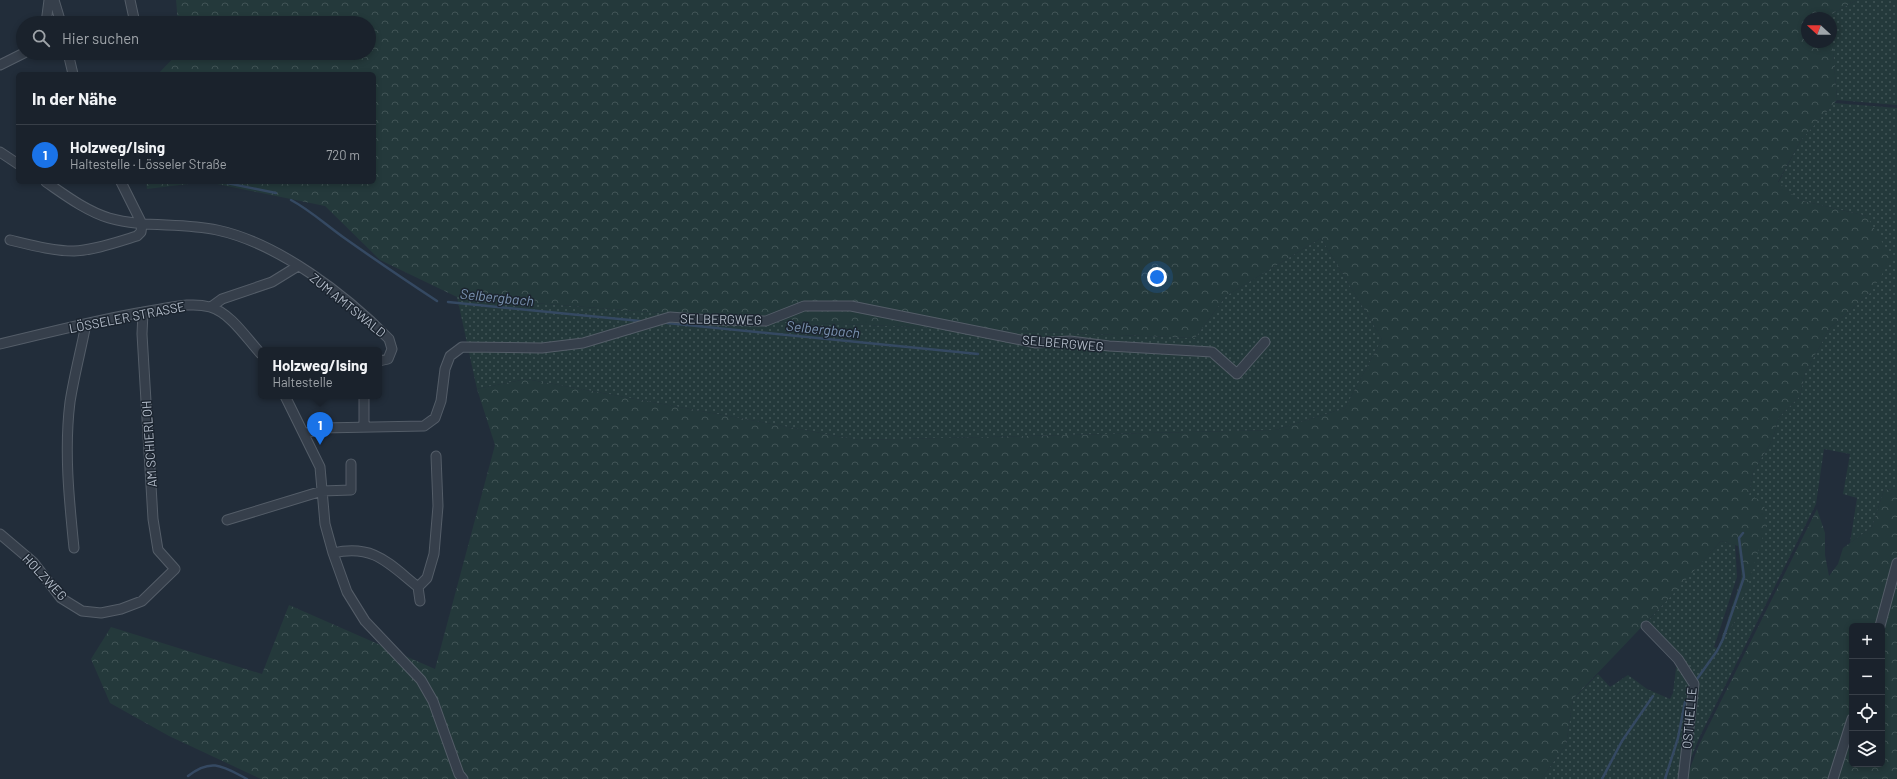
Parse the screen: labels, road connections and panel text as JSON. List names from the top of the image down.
{
  "streets": {
    "street": [
      "ZUM AMTSWALD",
      "LÖSSELER STRASSE",
      "SELBERGWEG",
      "AM SCHIERLOH",
      "HOLZWEG",
      "OSTHELLE"
    ]
  },
  "crossings": [
    ["LÖSSELER STRASSE", "AM SCHIERLOH"],
    ["AM SCHIERLOH", "HOLZWEG"]
  ],
  "water": ["Selbergbach"],
  "north": "left",
  "page": {
    "search": "Hier suchen",
    "heading": "In der Nähe",
    "list": [
      {
        "mark": "1",
        "name": "Holzweg/Ising",
        "note": "Haltestelle · Lösseler Straße",
        "value": "720 m"
      }
    ],
    "popup": ["Holzweg/Ising", "Haltestelle"],
    "pins": "1",
    "map_buttons": ["+", "−"]
  }
}
